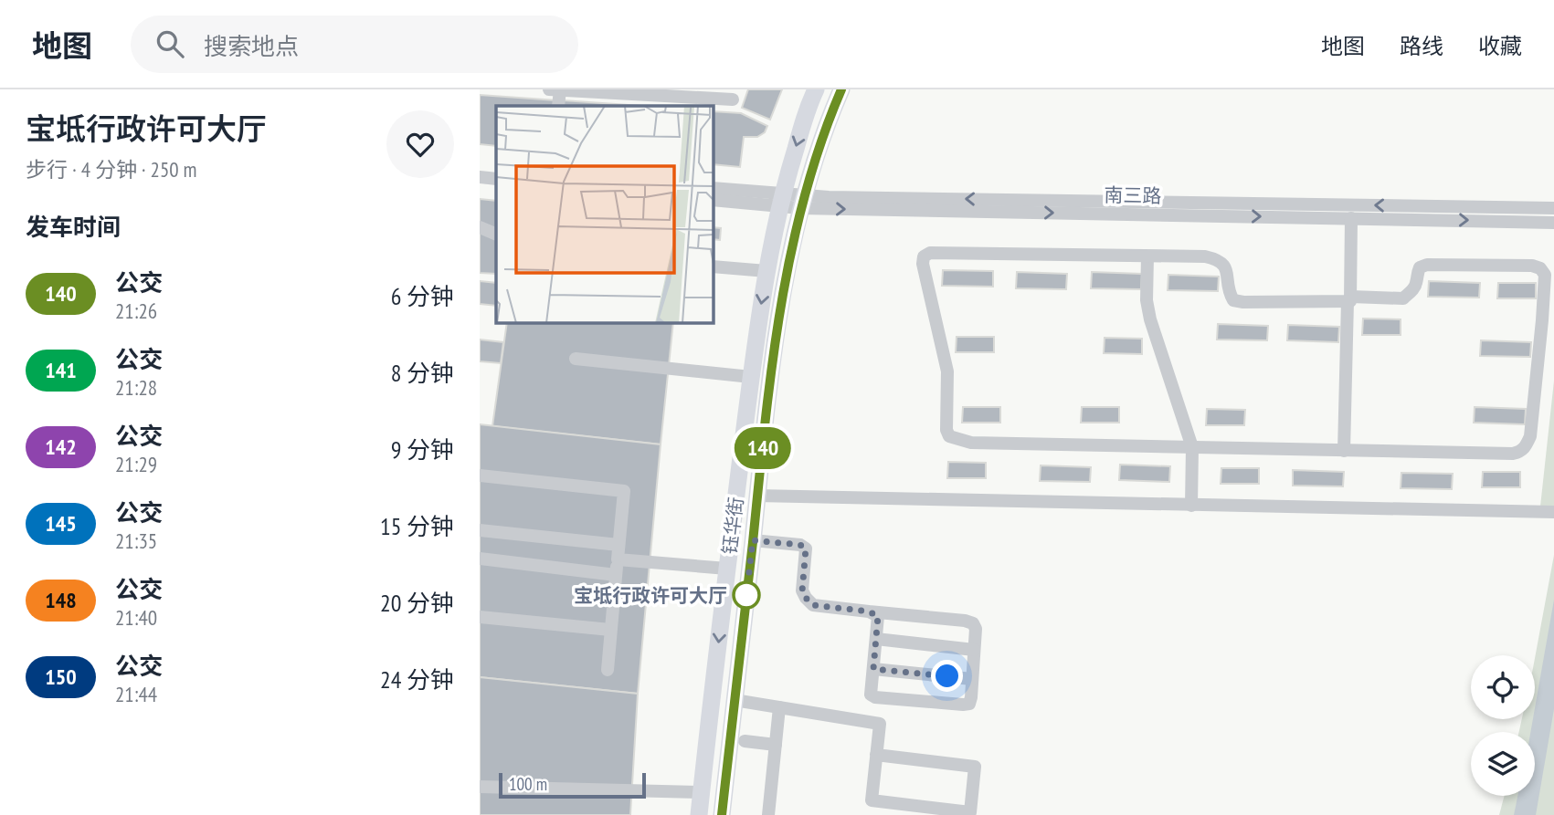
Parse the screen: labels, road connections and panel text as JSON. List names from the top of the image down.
{
  "streets": {
    "main road": ["钰华街"],
    "street": ["南三路"]
  },
  "crossings": [
    ["南三路", "钰华街"]
  ],
  "places": ["宝坻行政许可大厅"],
  "lines": ["bus line 140"],
  "scale_bar": "100 m",
  "page": {
    "header": "地图",
    "search": "搜索地点",
    "nav": ["地图", "路线", "收藏"],
    "heading": [
      ["宝坻行政许可大厅", "步行 · 4 分钟 · 250 m"],
      "发车时间"
    ],
    "on_map": "140",
    "list": [
      {
        "mark": "140",
        "name": "公交",
        "note": "21:26",
        "value": "6 分钟"
      },
      {
        "mark": "141",
        "name": "公交",
        "note": "21:28",
        "value": "8 分钟"
      },
      {
        "mark": "142",
        "name": "公交",
        "note": "21:29",
        "value": "9 分钟"
      },
      {
        "mark": "145",
        "name": "公交",
        "note": "21:35",
        "value": "15 分钟"
      },
      {
        "mark": "148",
        "name": "公交",
        "note": "21:40",
        "value": "20 分钟"
      },
      {
        "mark": "150",
        "name": "公交",
        "note": "21:44",
        "value": "24 分钟"
      }
    ],
    "scale": "100 m"
  }
}
